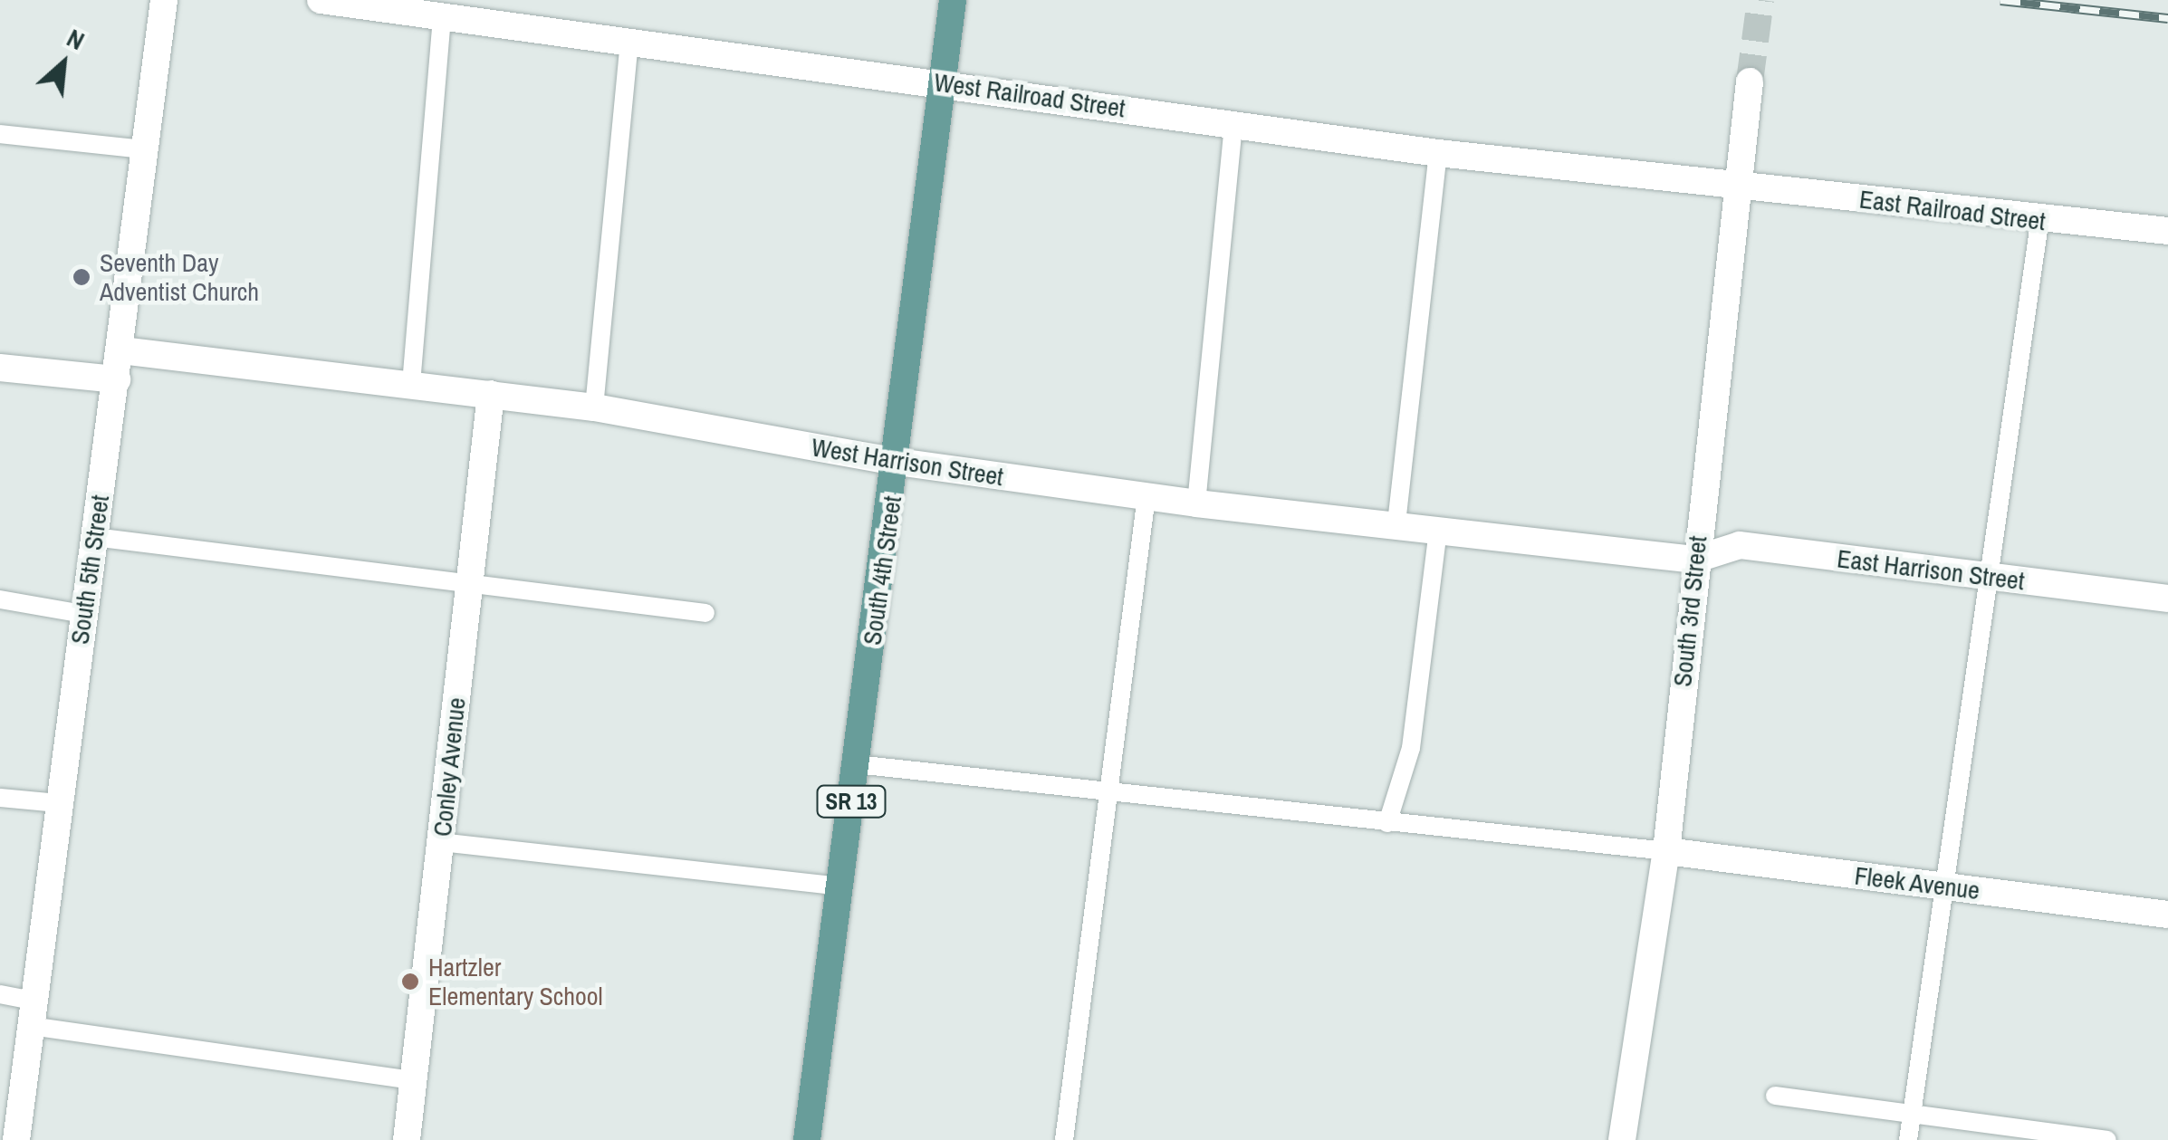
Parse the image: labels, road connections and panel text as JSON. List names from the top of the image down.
{
  "streets": {
    "main road": ["South 4th Street", "SR 13"],
    "street": [
      "West Railroad Street",
      "East Railroad Street",
      "West Harrison Street",
      "South 5th Street",
      "East Harrison Street",
      "South 3rd Street",
      "Conley Avenue",
      "Fleek Avenue"
    ]
  },
  "crossings": [
    ["West Railroad Street", "East Railroad Street"],
    ["West Railroad Street", "South 4th Street"],
    ["West Railroad Street", "South 3rd Street"],
    ["East Railroad Street", "South 3rd Street"],
    ["West Harrison Street", "South 5th Street"],
    ["West Harrison Street", "East Harrison Street"],
    ["West Harrison Street", "South 4th Street"],
    ["West Harrison Street", "South 3rd Street"],
    ["West Harrison Street", "Conley Avenue"],
    ["East Harrison Street", "South 3rd Street"],
    ["South 3rd Street", "Fleek Avenue"]
  ],
  "places": ["Seventh Day Adventist Church", "Hartzler Elementary School"],
  "north": "top right"
}
